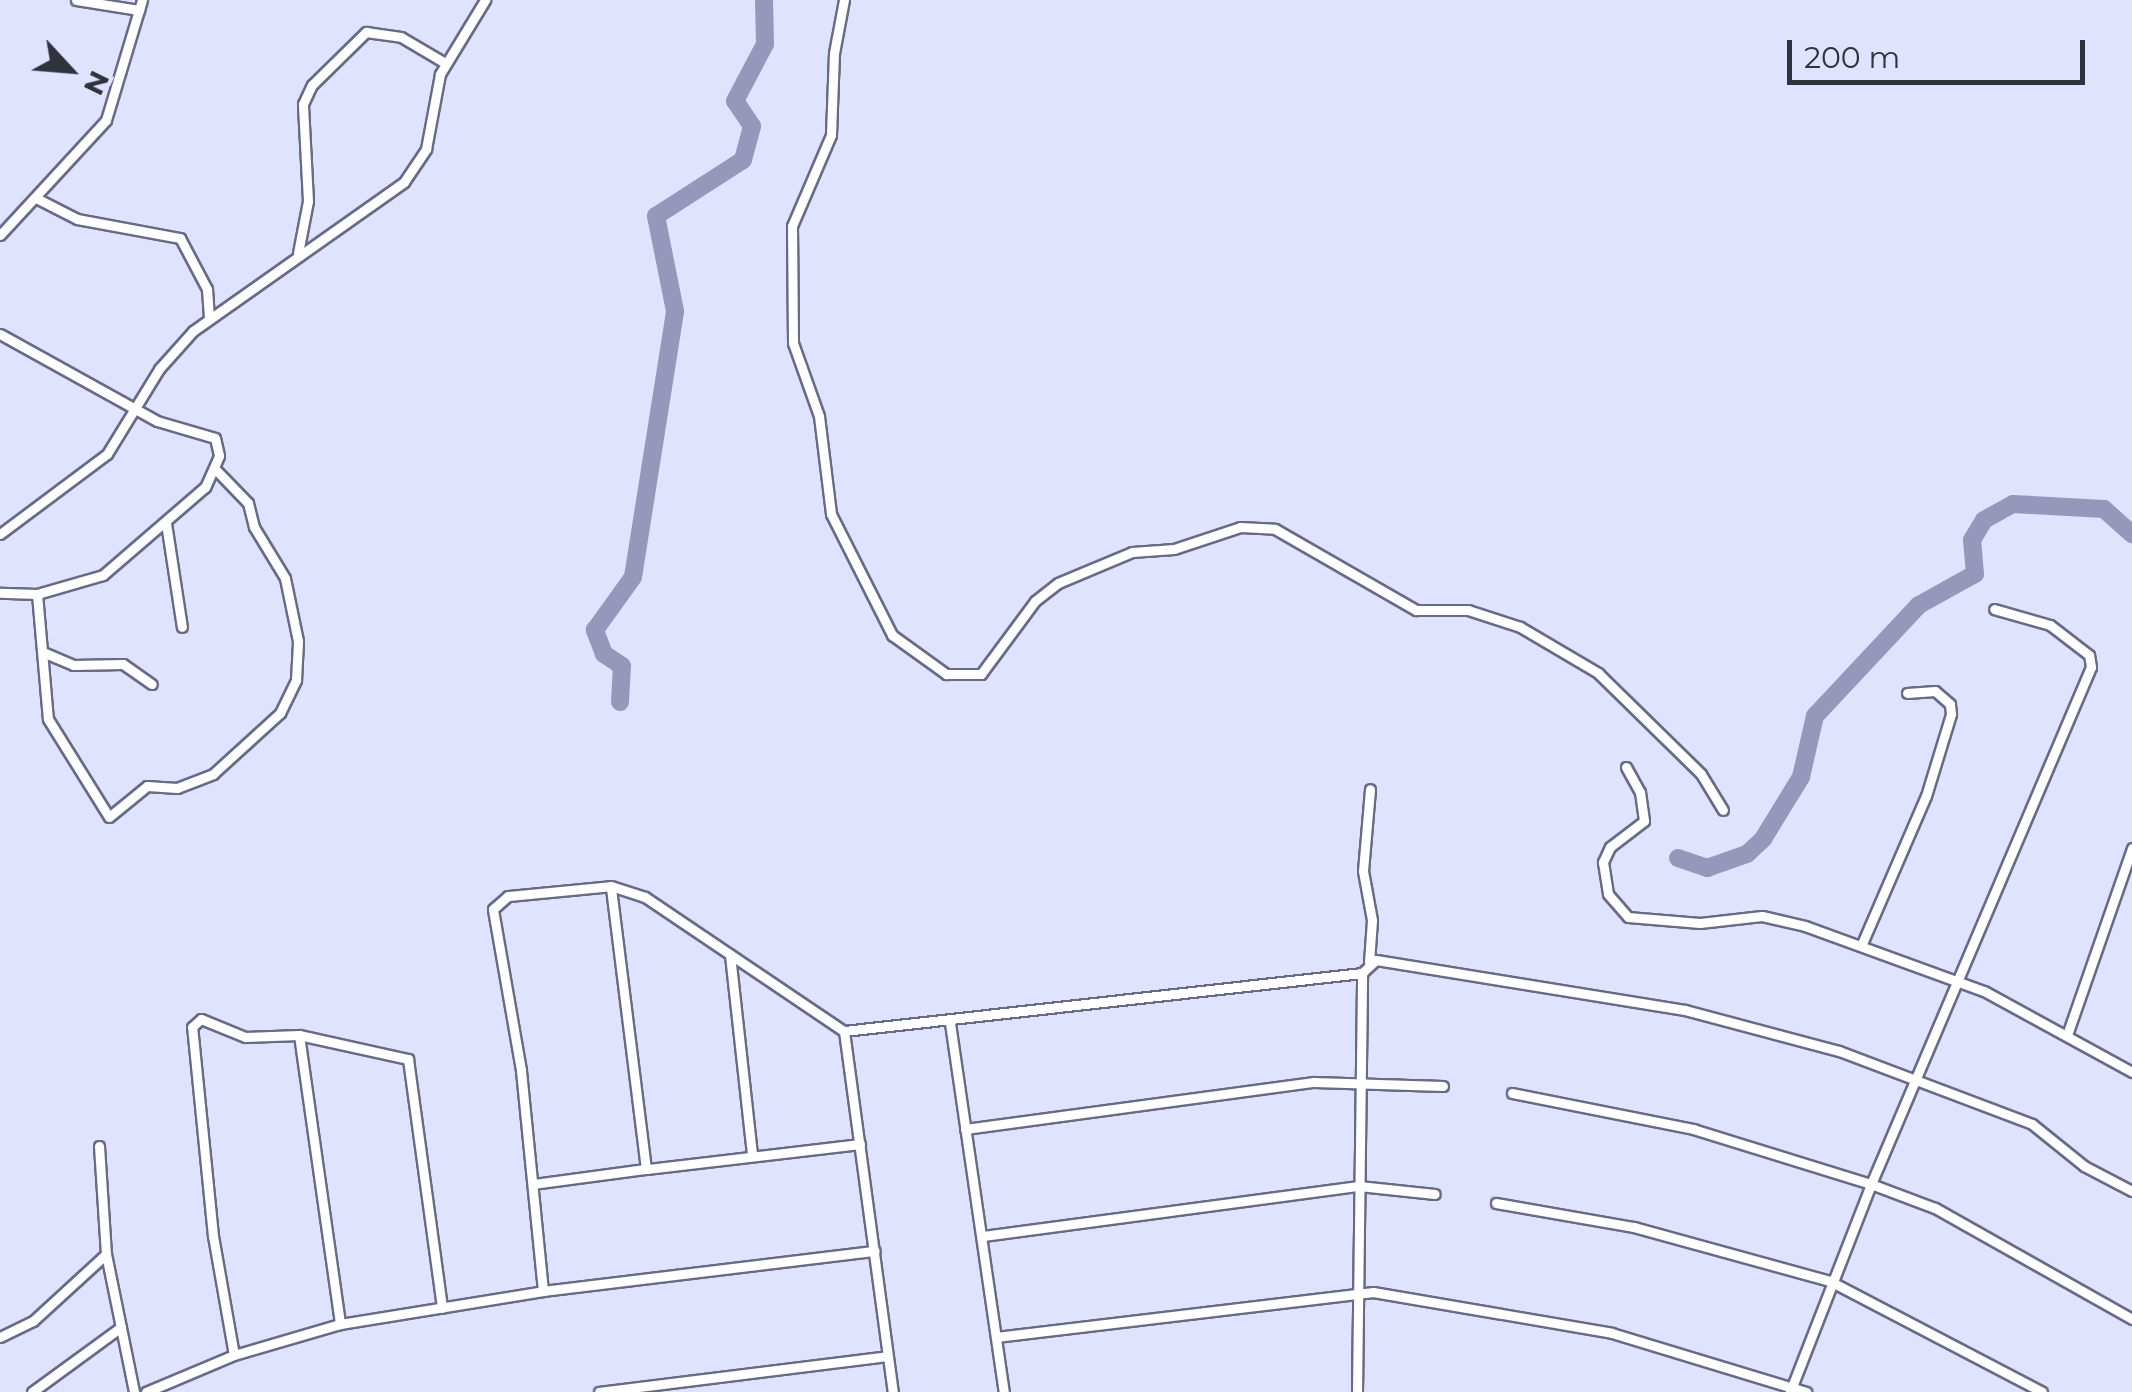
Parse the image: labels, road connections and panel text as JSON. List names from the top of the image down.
{
  "scale_bar": "200 m",
  "north": "bottom right"
}
